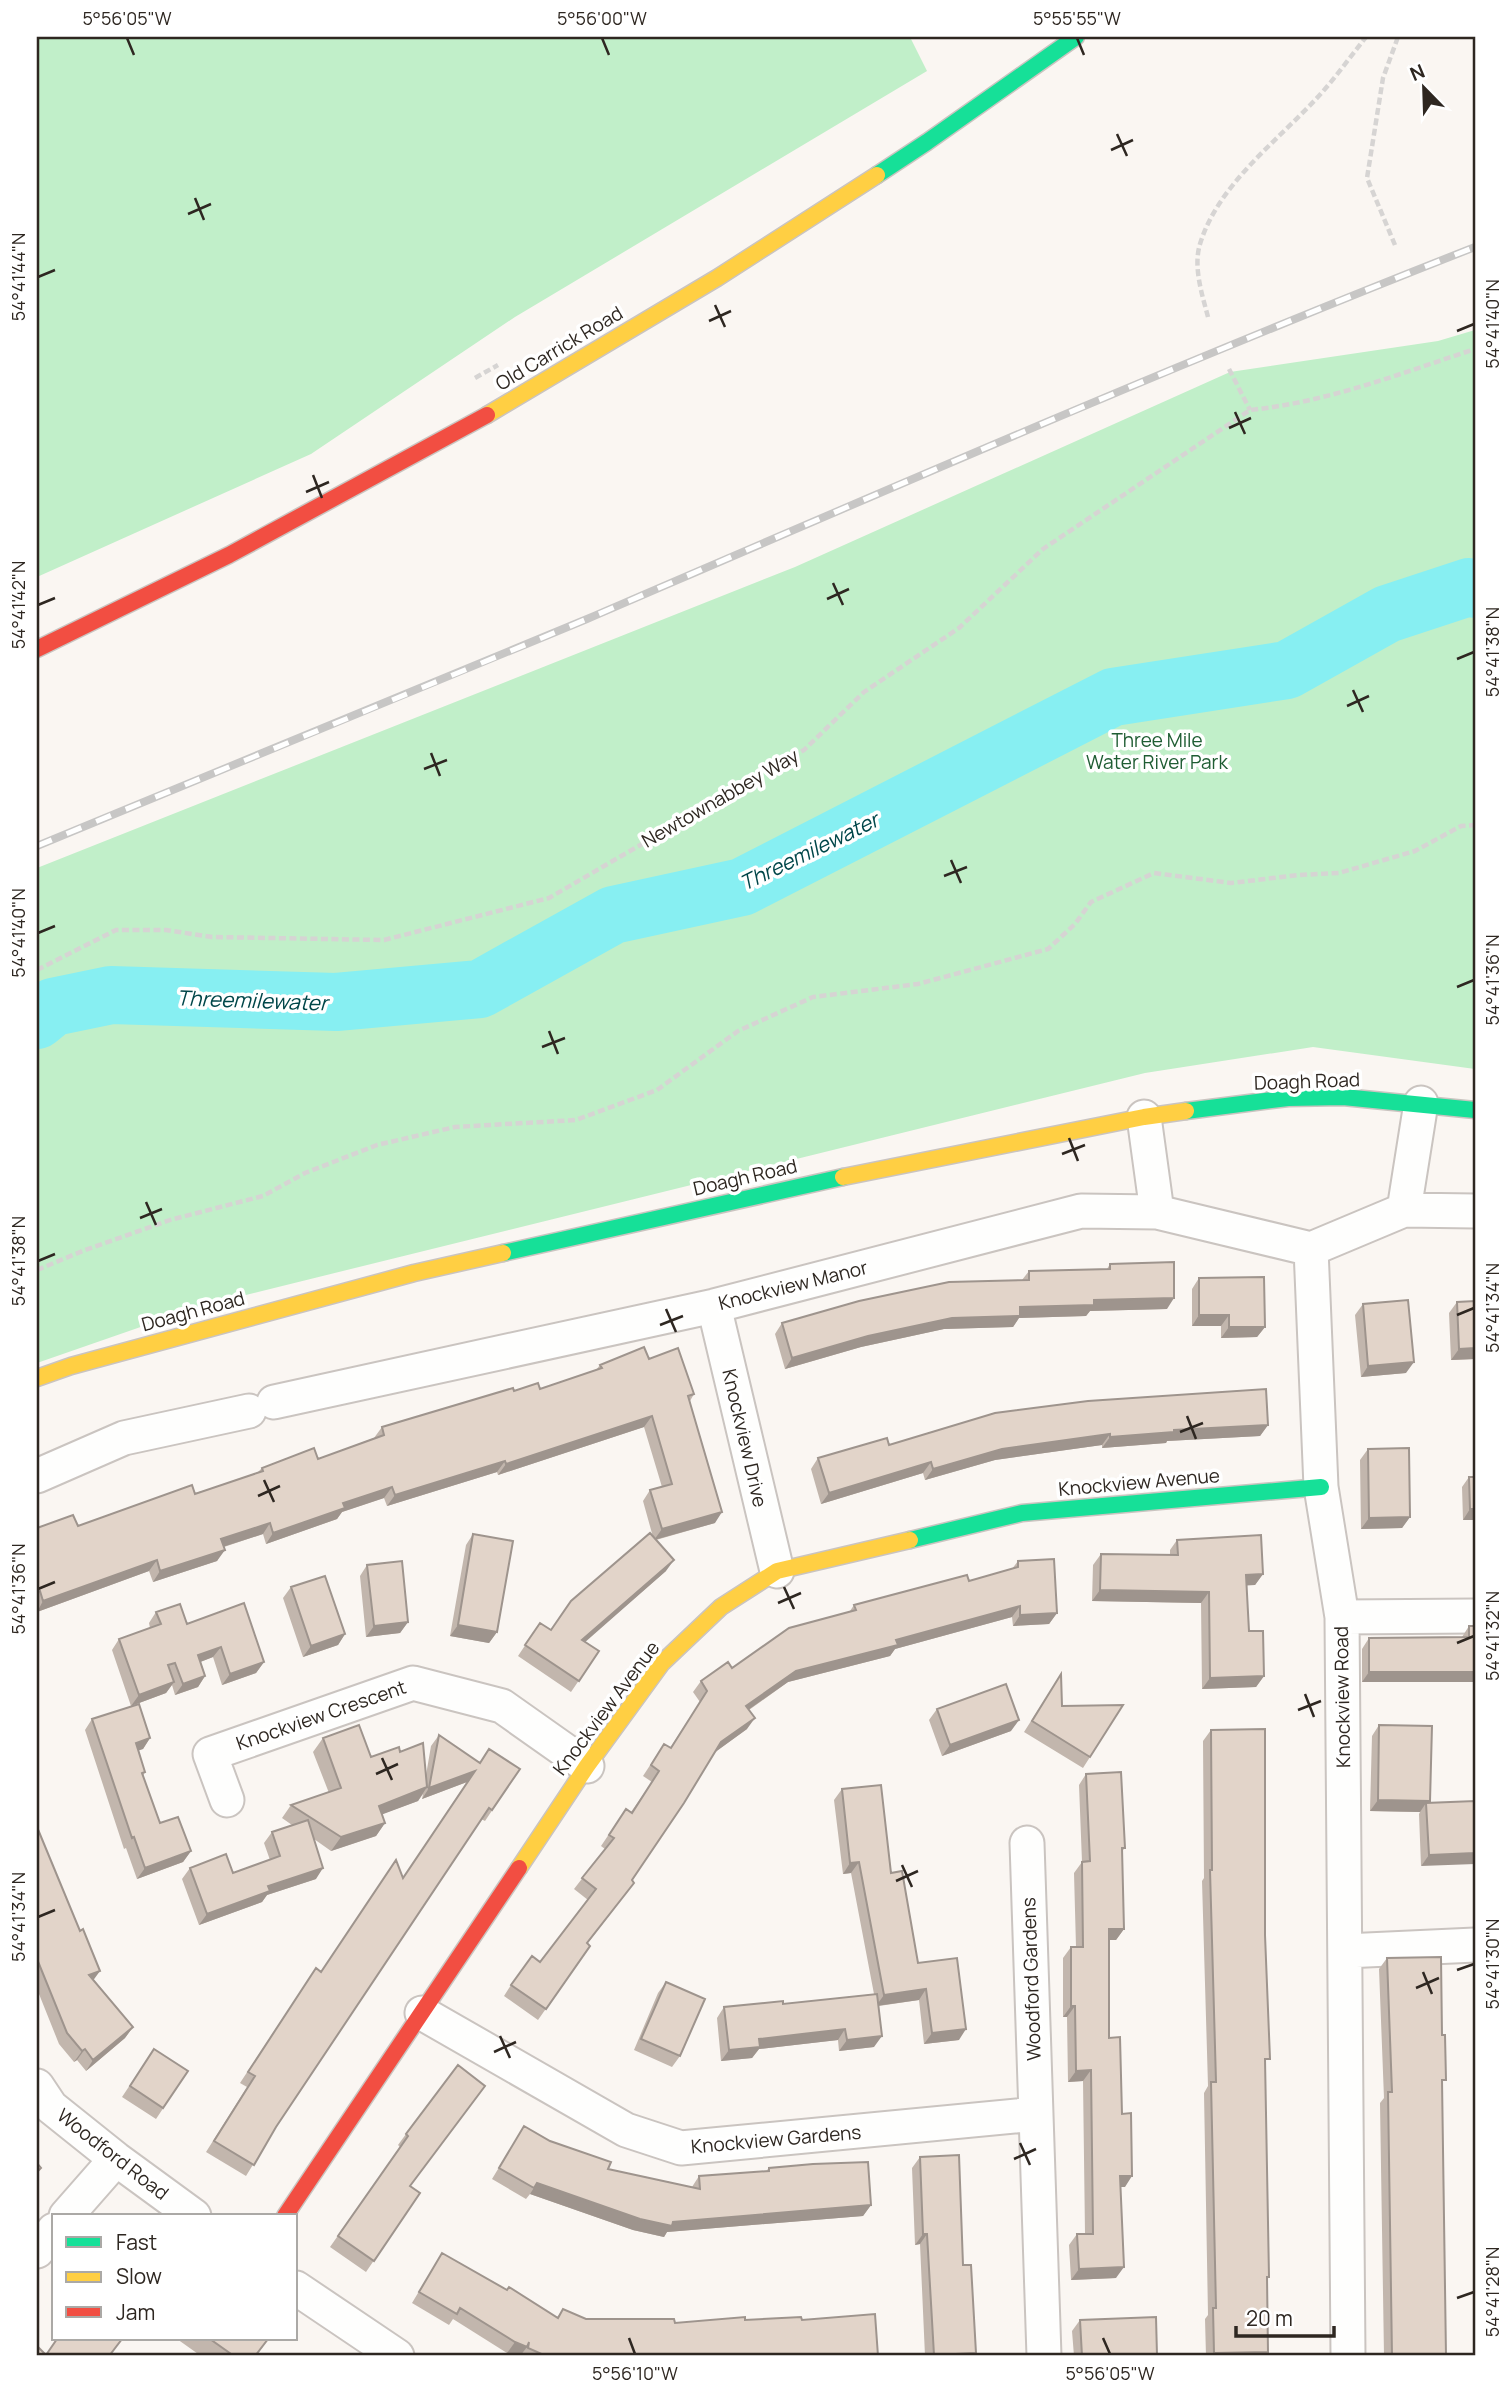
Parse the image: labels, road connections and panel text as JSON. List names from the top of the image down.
{
  "streets": {
    "main road": ["Old Carrick Road", "Doagh Road", "Knockview Avenue"],
    "street": [
      "Knockview Manor",
      "Knockview Drive",
      "Knockview Road",
      "Knockview Crescent",
      "Woodford Gardens",
      "Knockview Gardens",
      "Woodford Road"
    ],
    "path": ["Newtownabbey Way"]
  },
  "crossings": [
    ["Knockview Manor", "Knockview Drive"],
    ["Knockview Manor", "Knockview Road"],
    ["Knockview Drive", "Knockview Avenue"],
    ["Knockview Avenue", "Knockview Road"],
    ["Knockview Avenue", "Knockview Crescent"],
    ["Knockview Avenue", "Knockview Gardens"],
    ["Woodford Gardens", "Knockview Gardens"]
  ],
  "water": ["Threemilewater"],
  "parks": ["Three Mile Water River Park"],
  "legend": ["Fast", "Slow", "Jam"],
  "scale_bar": "20 m",
  "north": "top left",
  "coordinates": [
    "5°56'05\"W",
    "5°56'00\"W",
    "5°55'55\"W",
    "54°41'44\"N",
    "54°41'40\"N",
    "54°41'42\"N",
    "54°41'38\"N",
    "54°41'36\"N",
    "54°41'34\"N",
    "54°41'32\"N",
    "54°41'30\"N",
    "54°41'28\"N",
    "5°56'10\"W"
  ]
}
